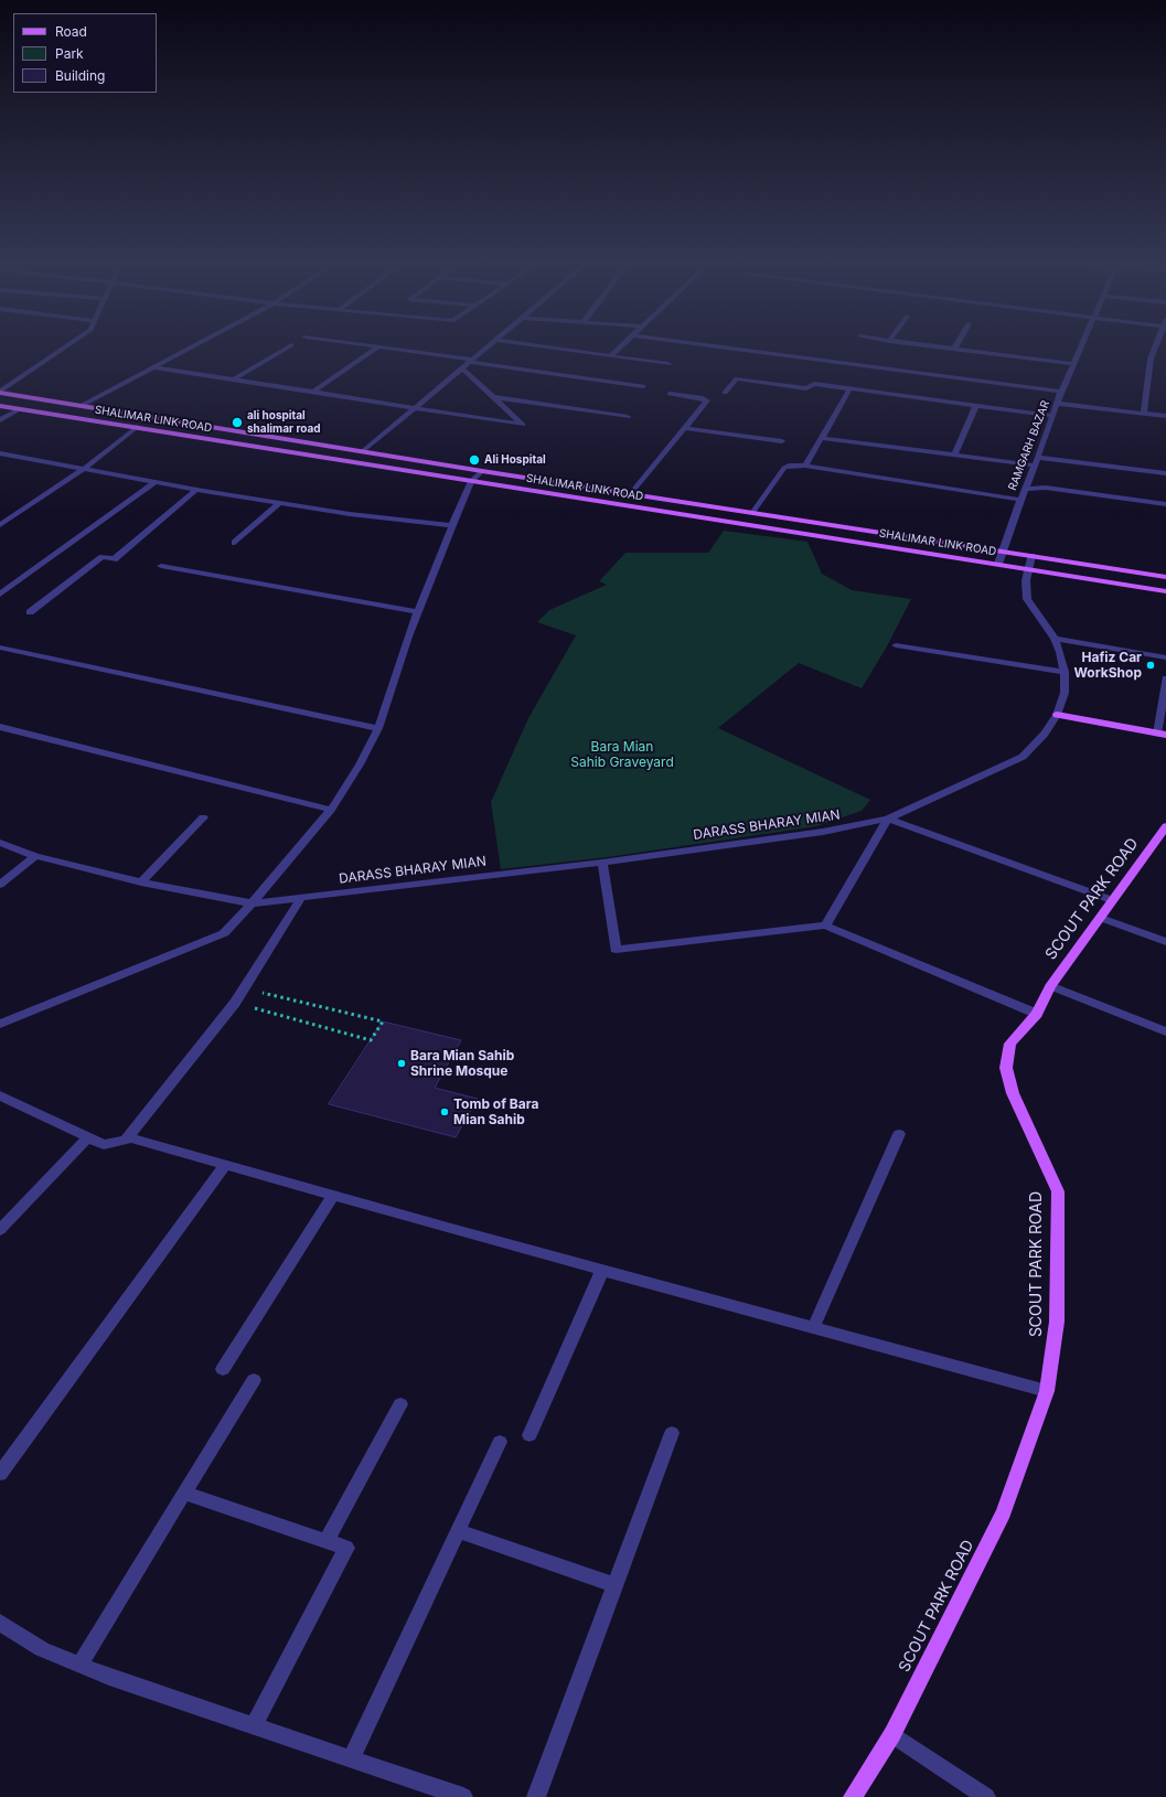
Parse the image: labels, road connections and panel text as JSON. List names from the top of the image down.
{
  "streets": {
    "main road": ["SHALIMAR LINK ROAD", "SCOUT PARK ROAD"],
    "street": ["RAMGARH BAZAR", "DARASS BHARAY MIAN"]
  },
  "crossings": [
    ["SHALIMAR LINK ROAD", "RAMGARH BAZAR"],
    ["SHALIMAR LINK ROAD", "DARASS BHARAY MIAN"]
  ],
  "parks": ["Bara Mian Sahib Graveyard"],
  "places": [
    "ali hospital shalimar road",
    "Ali Hospital",
    "Hafiz Car WorkShop",
    "Bara Mian Sahib Shrine Mosque",
    "Tomb of Bara Mian Sahib"
  ],
  "legend": ["Road", "Park", "Building"]
}
